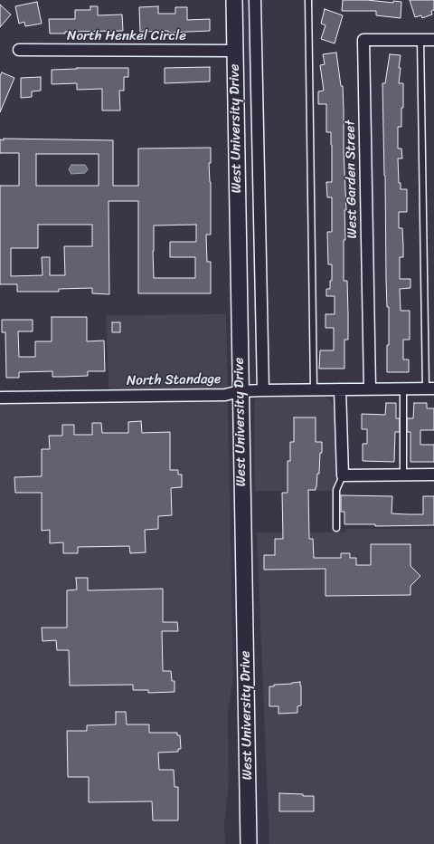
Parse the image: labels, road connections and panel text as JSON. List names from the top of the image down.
{
  "streets": {
    "main road": ["West University Drive"],
    "street": ["North Henkel Circle", "West Garden Street", "North Standage"]
  },
  "crossings": [
    ["North Henkel Circle", "West University Drive"],
    ["West University Drive", "North Standage"],
    ["West Garden Street", "North Standage"]
  ]
}
